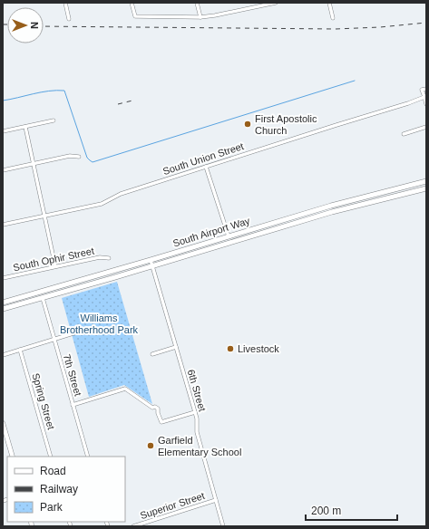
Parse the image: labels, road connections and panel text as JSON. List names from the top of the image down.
{
  "streets": {
    "main road": ["South Airport Way"],
    "street": [
      "South Union Street",
      "South Ophir Street",
      "7th Street",
      "6th Street",
      "Spring Street",
      "Superior Street"
    ]
  },
  "crossings": [
    ["South Airport Way", "7th Street"],
    ["South Airport Way", "6th Street"],
    ["6th Street", "Superior Street"]
  ],
  "parks": ["Williams Brotherhood Park"],
  "places": ["First Apostolic Church", "Livestock", "Garfield Elementary School"],
  "legend": ["Road", "Railway", "Park"],
  "scale_bar": "200 m",
  "north": "right"
}
